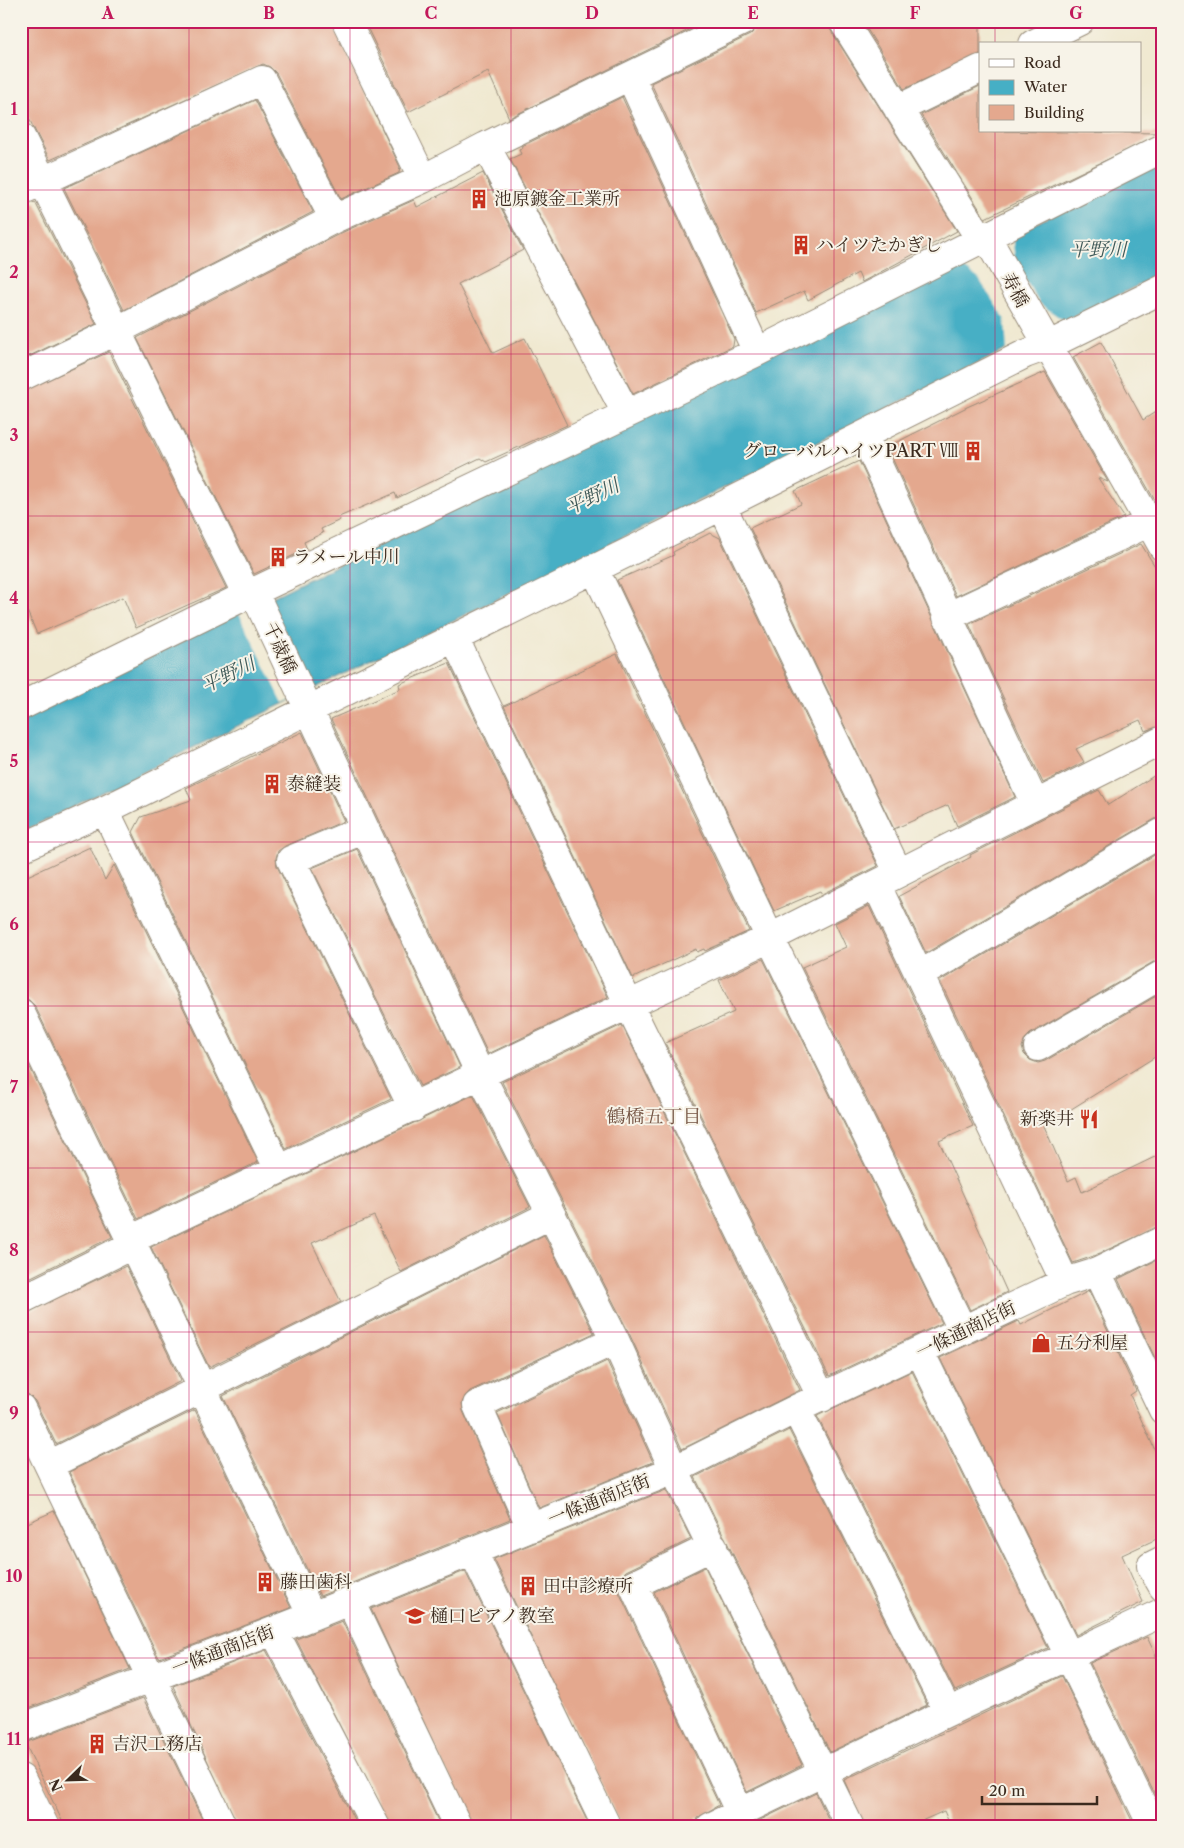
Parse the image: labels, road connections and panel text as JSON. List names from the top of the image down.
{
  "streets": {
    "street": ["寿橋", "千歳橋", "一條通商店街"]
  },
  "crossings": [
    ["千歳橋", "一條通商店街"]
  ],
  "districts": ["鶴橋五丁目"],
  "water": ["平野川"],
  "places": {
    "building": [
      "池原鍍金工業所",
      "ハイツたかぎし",
      "グローバルハイツPART Ⅷ",
      "ラメール中川",
      "泰縫装",
      "藤田歯科",
      "田中診療所",
      "吉沢工務店"
    ],
    "restaurant": ["新楽井"],
    "shop": ["五分利屋"],
    "school or university": ["樋口ピアノ教室"]
  },
  "legend": ["Road", "Water", "Building"],
  "scale_bar": "20 m",
  "north": "bottom left",
  "grid": {
    "columns": [
      "A",
      "B",
      "C",
      "D",
      "E",
      "F",
      "G"
    ],
    "rows": [
      "1",
      "2",
      "3",
      "4",
      "5",
      "6",
      "7",
      "8",
      "9",
      "10",
      "11"
    ]
  }
}
